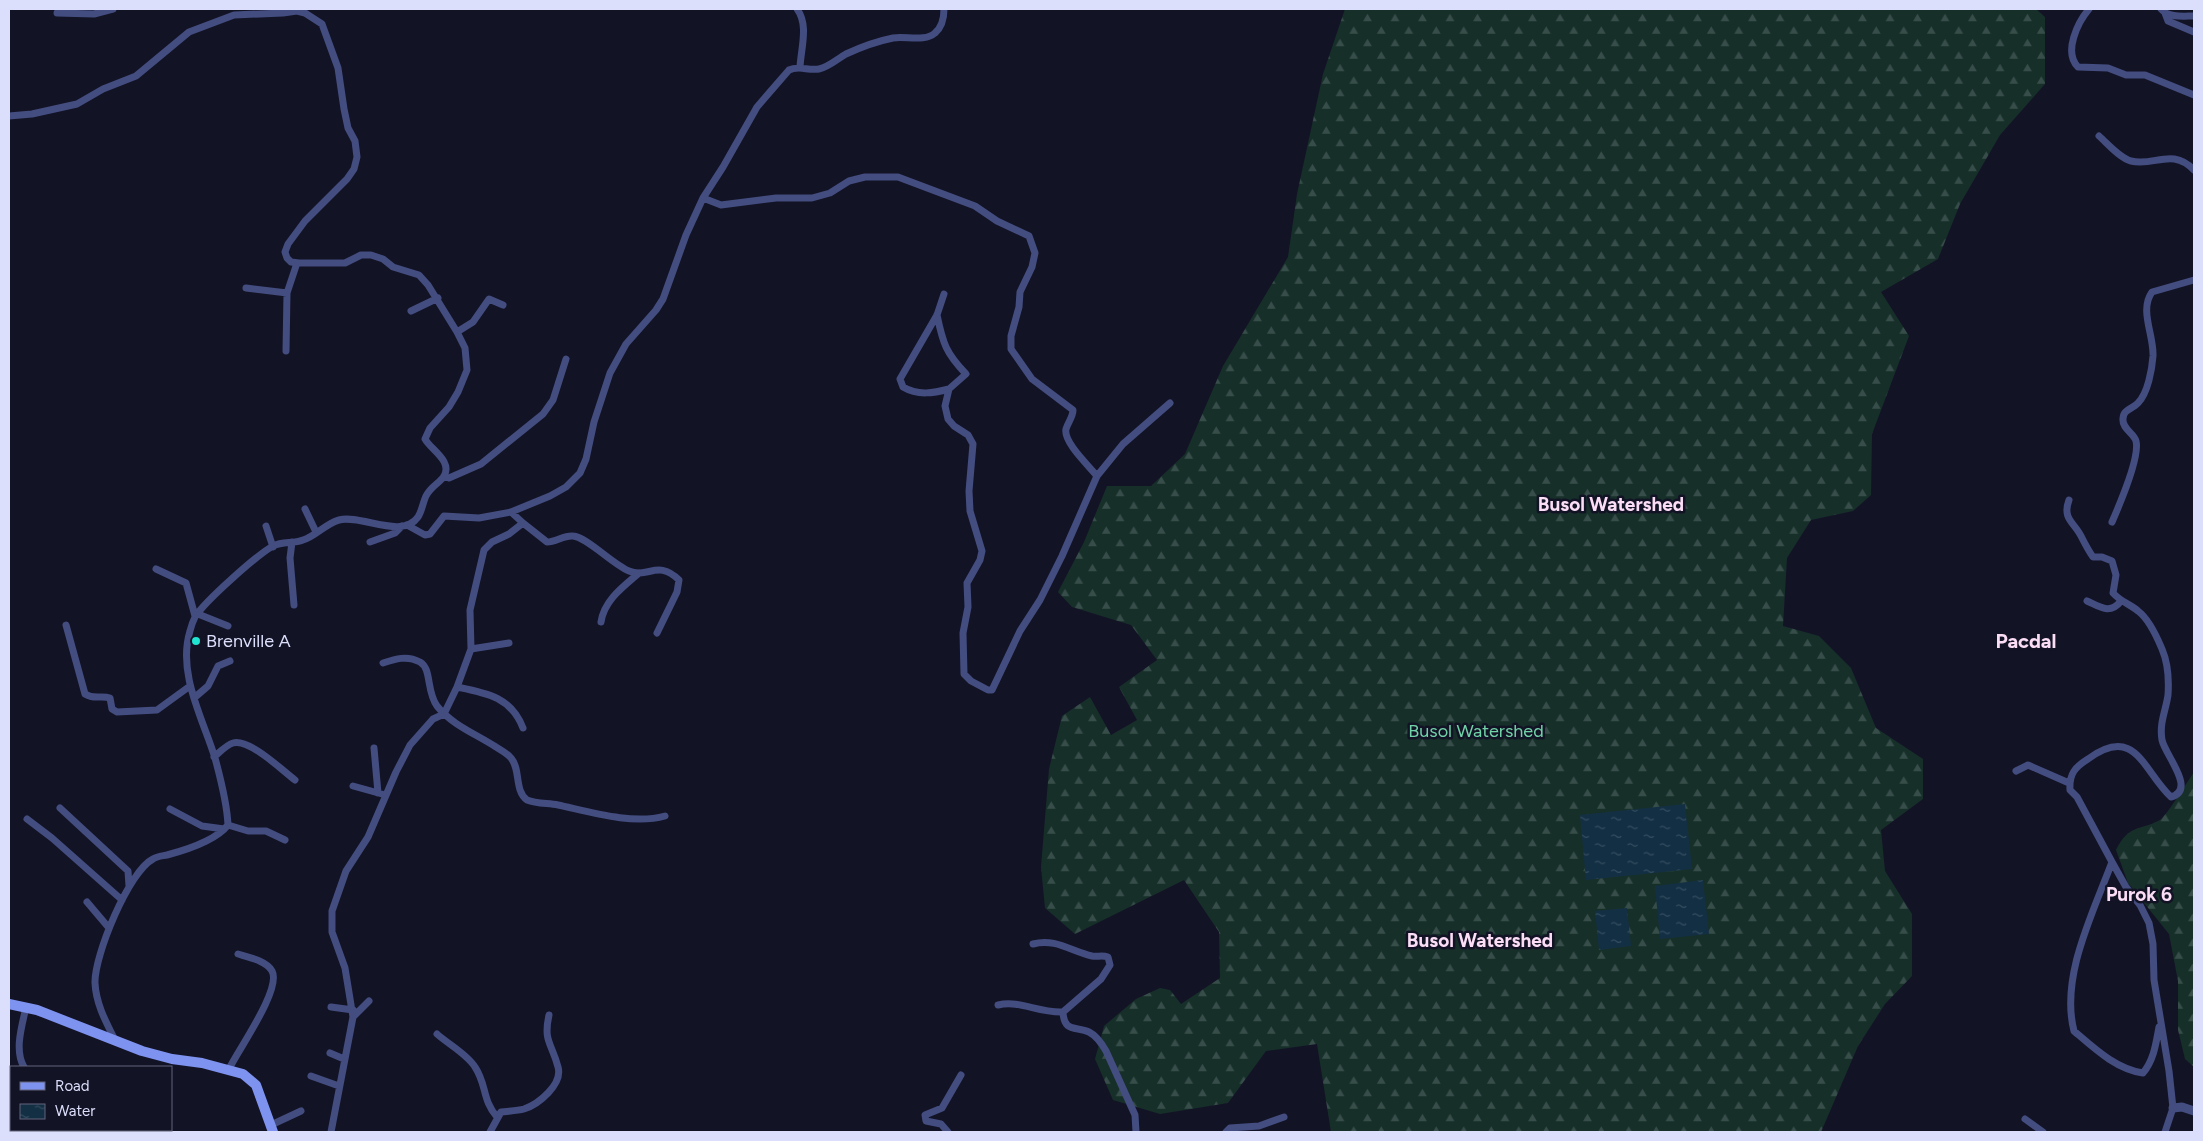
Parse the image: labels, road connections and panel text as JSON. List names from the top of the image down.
{
  "districts": [
    "Busol Watershed",
    "Pacdal",
    "Purok 6",
    "Busol Watershed"
  ],
  "parks": ["Busol Watershed"],
  "places": ["Brenville A"],
  "legend": ["Road", "Water"]
}
